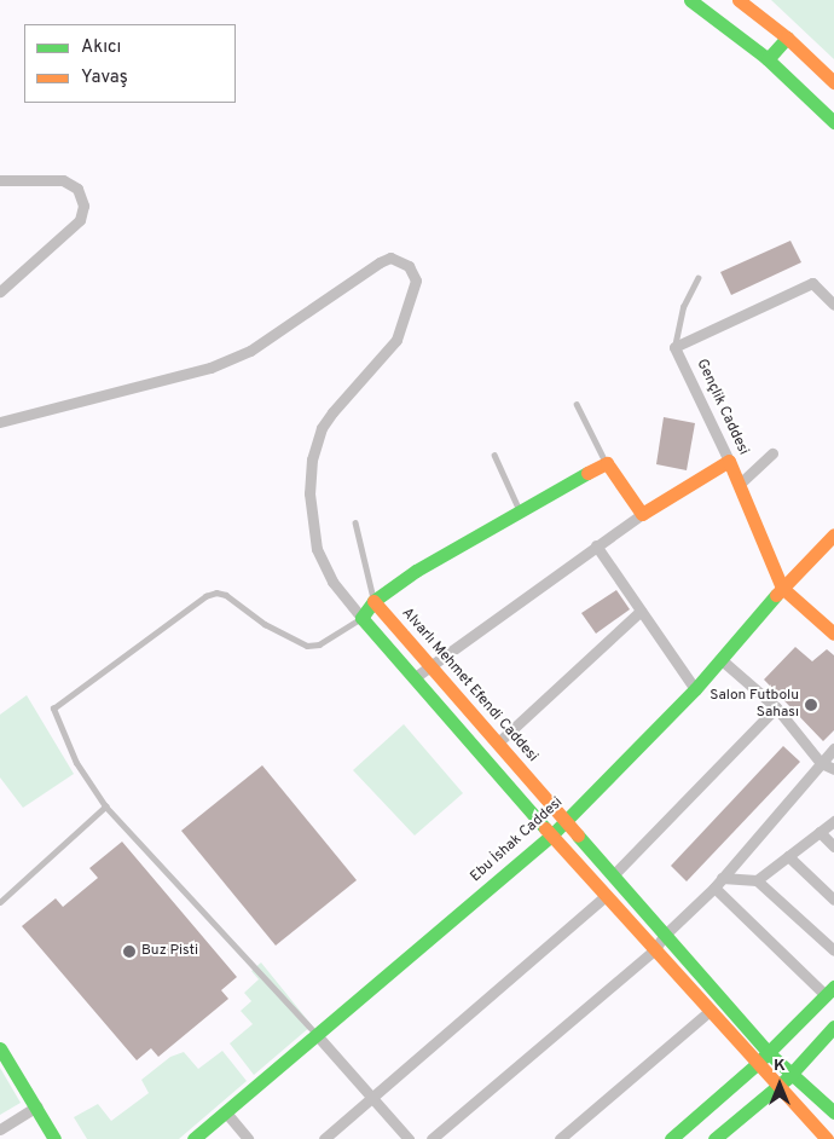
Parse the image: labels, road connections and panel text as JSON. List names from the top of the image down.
{
  "streets": {
    "street": ["Gençlik Caddesi", "Alvarlı Mehmet Efendi Caddesi", "Ebu İshak Caddesi"]
  },
  "crossings": [
    ["Gençlik Caddesi", "Ebu İshak Caddesi"],
    ["Alvarlı Mehmet Efendi Caddesi", "Ebu İshak Caddesi"]
  ],
  "places": ["Salon Futbolu Sahası", "Buz Pisti"],
  "legend": ["Akıcı", "Yavaş"],
  "north": "top"
}
